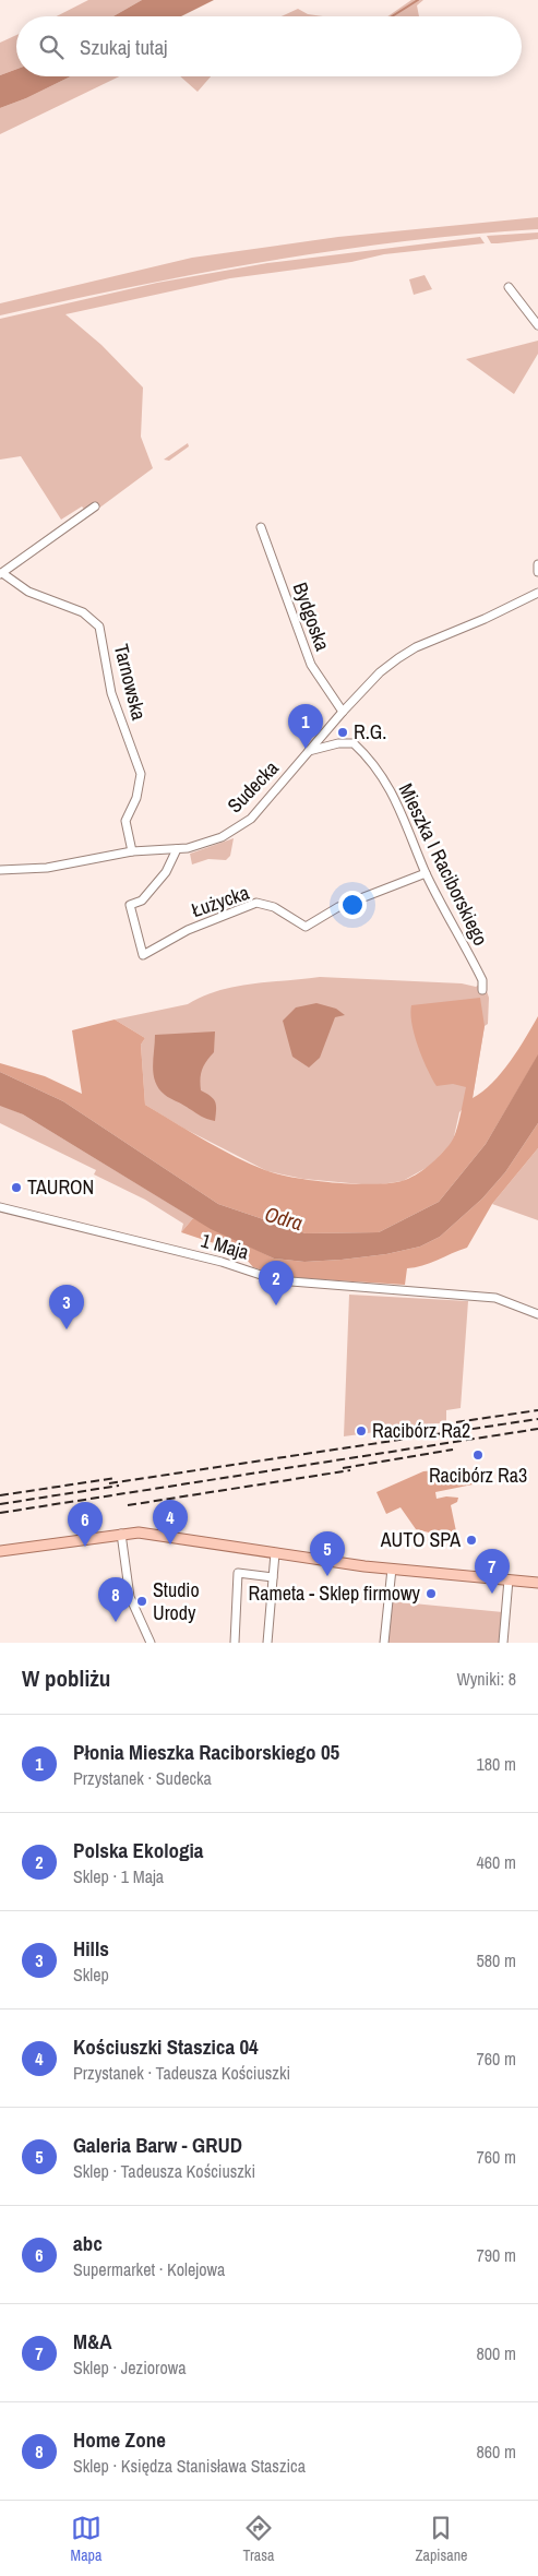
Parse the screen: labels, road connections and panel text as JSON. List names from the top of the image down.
{
  "streets": {
    "street": [
      "Bydgoska",
      "Tarnowska",
      "Sudecka",
      "Mieszka I Raciborskiego",
      "Łużycka",
      "1 Maja"
    ]
  },
  "crossings": [
    ["Bydgoska", "Sudecka"],
    ["Tarnowska", "Sudecka"],
    ["Sudecka", "Mieszka I Raciborskiego"],
    ["Sudecka", "Łużycka"],
    ["Mieszka I Raciborskiego", "Łużycka"]
  ],
  "water": ["Odra"],
  "places": [
    "R.G.",
    "TAURON",
    "Racibórz Ra2",
    "Racibórz Ra3",
    "AUTO SPA",
    "Rameta - Sklep firmowy",
    "Studio Urody"
  ],
  "page": {
    "search": "Szukaj tutaj",
    "pins": [
      "1",
      "2",
      "3",
      "4",
      "6",
      "5",
      "7",
      "8"
    ],
    "heading": ["W pobliżu", "Wyniki: 8"],
    "list": [
      {
        "mark": "1",
        "name": "Płonia Mieszka Raciborskiego 05",
        "note": "Przystanek · Sudecka",
        "value": "180 m"
      },
      {
        "mark": "2",
        "name": "Polska Ekologia",
        "note": "Sklep · 1 Maja",
        "value": "460 m"
      },
      {
        "mark": "3",
        "name": "Hills",
        "note": "Sklep",
        "value": "580 m"
      },
      {
        "mark": "4",
        "name": "Kościuszki Staszica 04",
        "note": "Przystanek · Tadeusza Kościuszki",
        "value": "760 m"
      },
      {
        "mark": "5",
        "name": "Galeria Barw - GRUD",
        "note": "Sklep · Tadeusza Kościuszki",
        "value": "760 m"
      },
      {
        "mark": "6",
        "name": "abc",
        "note": "Supermarket · Kolejowa",
        "value": "790 m"
      },
      {
        "mark": "7",
        "name": "M&A",
        "note": "Sklep · Jeziorowa",
        "value": "800 m"
      },
      {
        "mark": "8",
        "name": "Home Zone",
        "note": "Sklep · Księdza Stanisława Staszica",
        "value": "860 m"
      }
    ],
    "nav": ["Mapa", "Trasa", "Zapisane"]
  }
}
